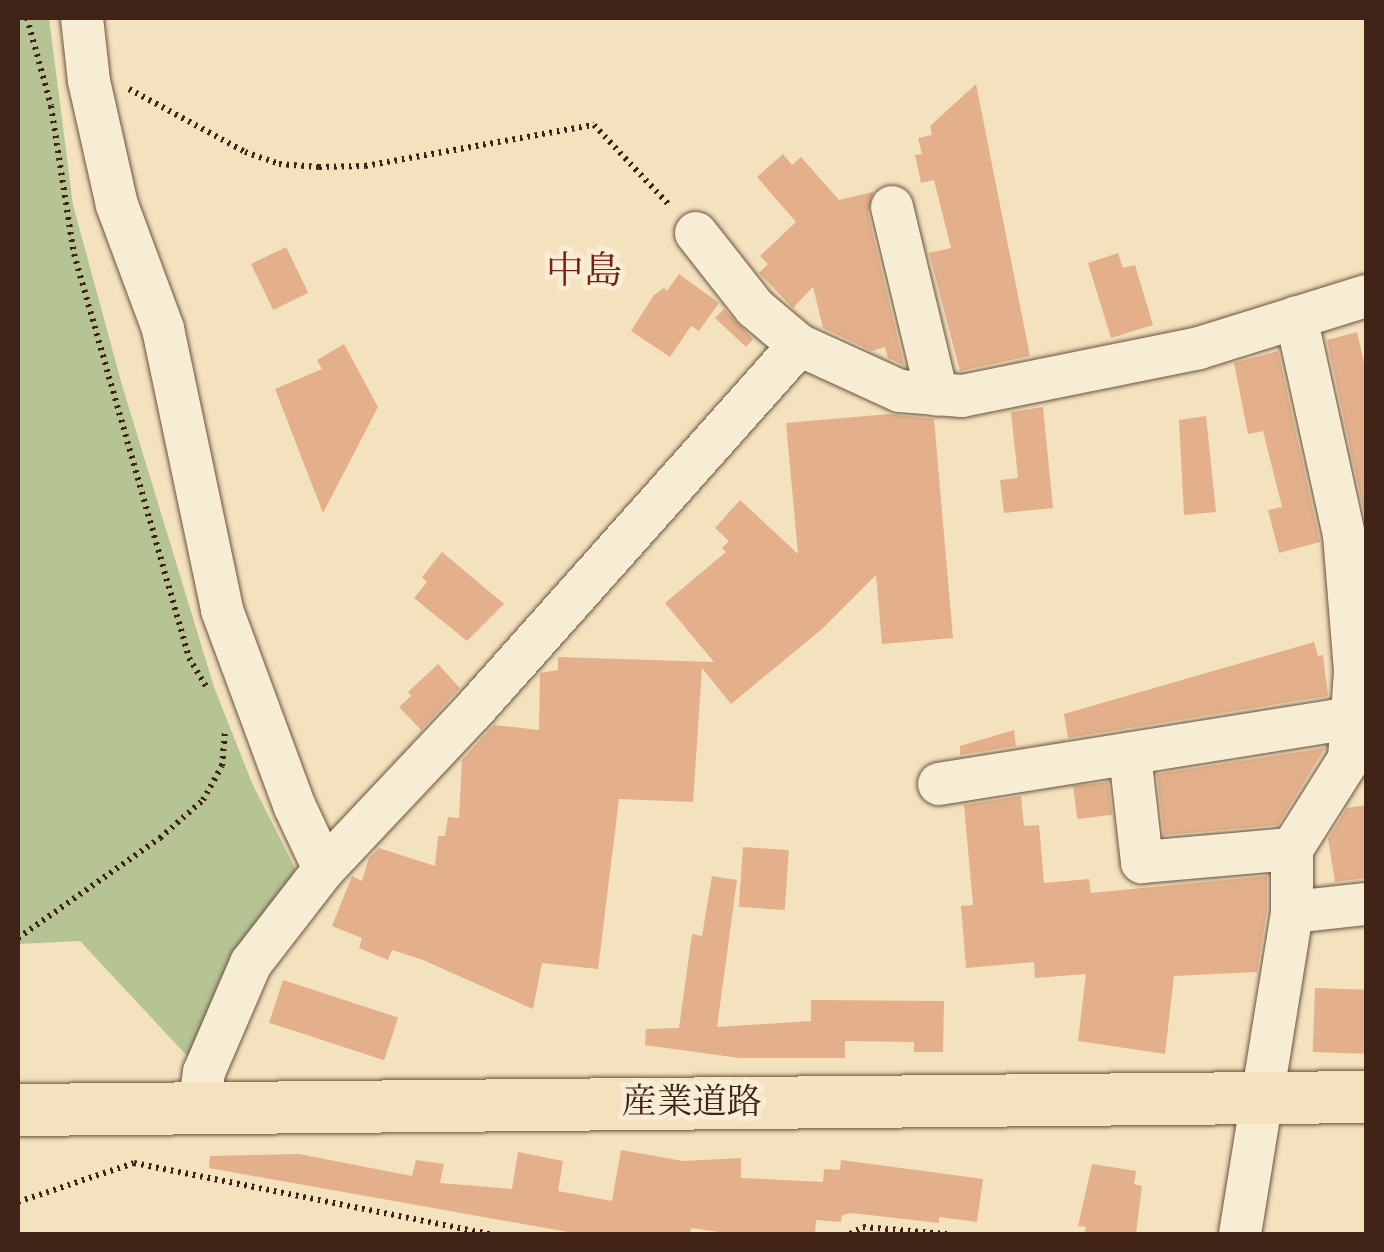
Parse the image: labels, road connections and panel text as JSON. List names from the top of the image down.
{
  "streets": {
    "main road": ["産業道路"]
  },
  "districts": ["中島"]
}
